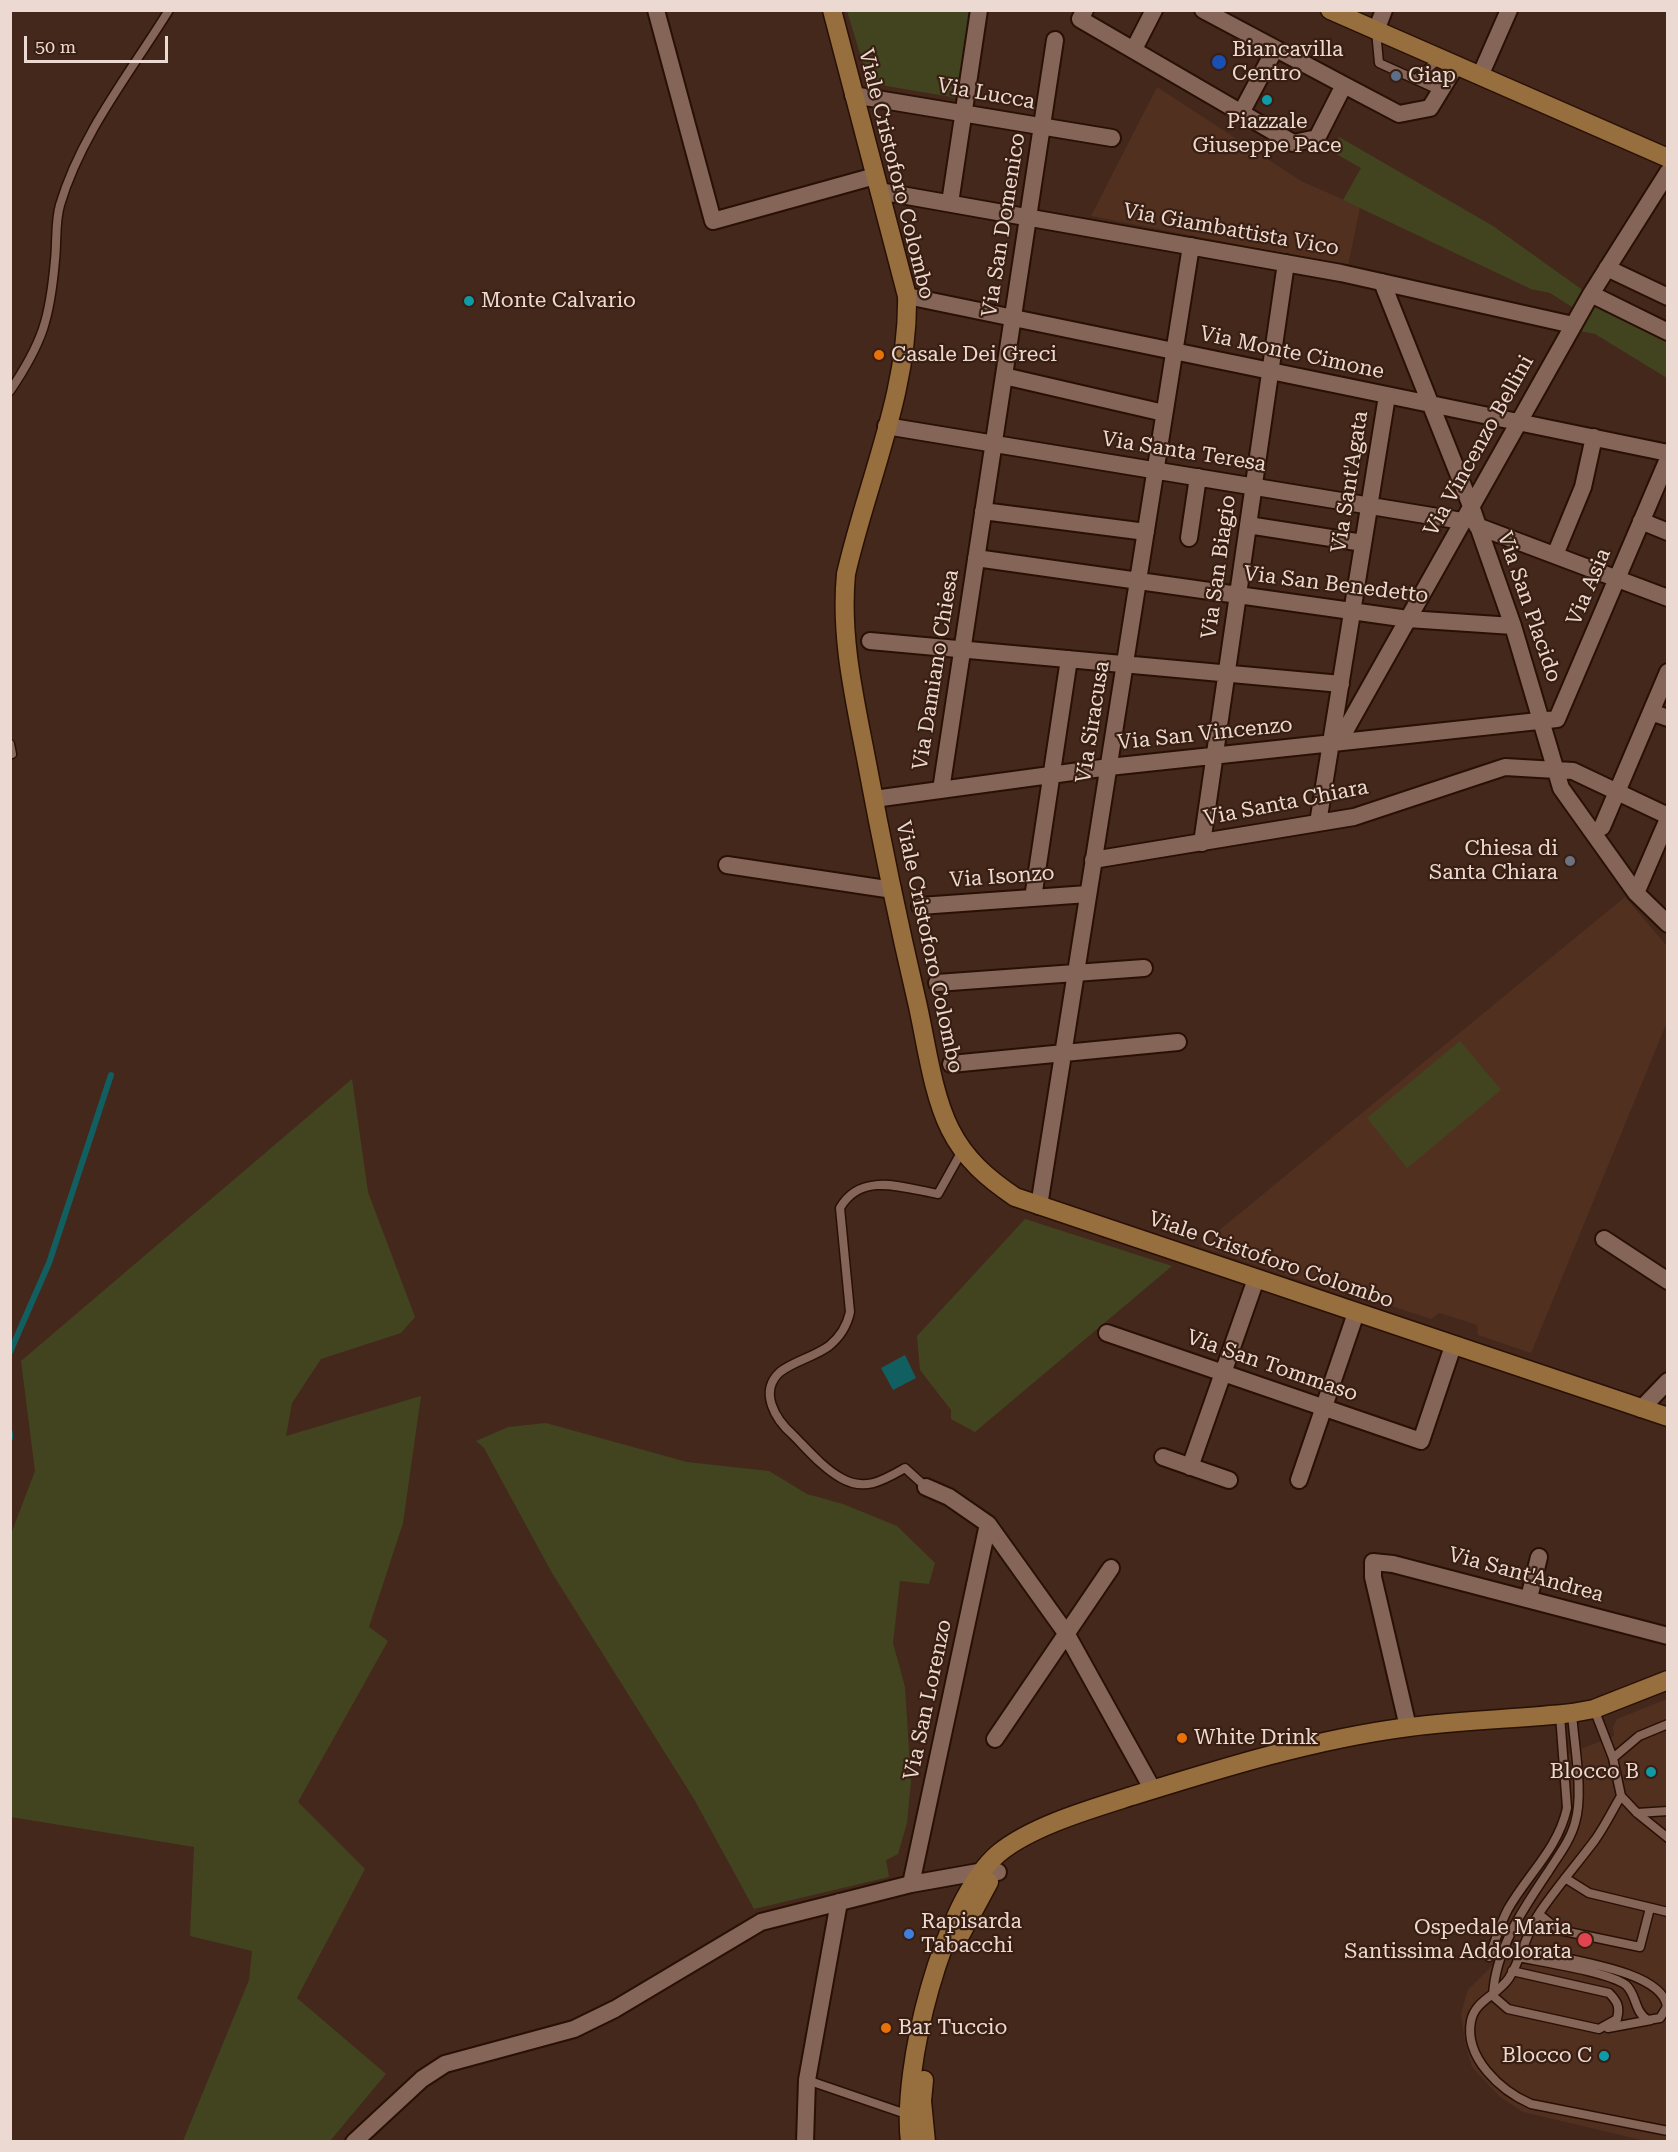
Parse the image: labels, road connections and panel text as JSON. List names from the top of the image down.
{
  "streets": {
    "street": [
      "Via Lucca",
      "Viale Cristoforo Colombo",
      "Via San Domenico",
      "Via Giambattista Vico",
      "Via Monte Cimone",
      "Via Vincenzo Bellini",
      "Via Santa Teresa",
      "Via Sant'Agata",
      "Via San Biagio",
      "Via San Benedetto",
      "Via Asia",
      "Via San Placido",
      "Via Damiano Chiesa",
      "Via Siracusa",
      "Via San Vincenzo",
      "Via Santa Chiara",
      "Via Isonzo",
      "Via San Tommaso",
      "Via Sant'Andrea",
      "Via San Lorenzo"
    ]
  },
  "crossings": [
    ["Via Lucca", "Viale Cristoforo Colombo"],
    ["Via Lucca", "Via San Domenico"],
    ["Viale Cristoforo Colombo", "Via Giambattista Vico"],
    ["Viale Cristoforo Colombo", "Via Monte Cimone"],
    ["Viale Cristoforo Colombo", "Via Santa Teresa"],
    ["Viale Cristoforo Colombo", "Via Siracusa"],
    ["Viale Cristoforo Colombo", "Via San Vincenzo"],
    ["Viale Cristoforo Colombo", "Via San Tommaso"],
    ["Via San Domenico", "Via Giambattista Vico"],
    ["Via San Domenico", "Via Monte Cimone"],
    ["Via San Domenico", "Via Santa Teresa"],
    ["Via San Domenico", "Via San Benedetto"],
    ["Via San Domenico", "Via Damiano Chiesa"],
    ["Via Giambattista Vico", "Via Vincenzo Bellini"],
    ["Via Giambattista Vico", "Via San Biagio"],
    ["Via Giambattista Vico", "Via San Placido"],
    ["Via Giambattista Vico", "Via Siracusa"],
    ["Via Monte Cimone", "Via Vincenzo Bellini"],
    ["Via Monte Cimone", "Via Sant'Agata"],
    ["Via Monte Cimone", "Via San Biagio"],
    ["Via Monte Cimone", "Via San Placido"],
    ["Via Monte Cimone", "Via Siracusa"],
    ["Via Vincenzo Bellini", "Via Santa Teresa"],
    ["Via Vincenzo Bellini", "Via Sant'Agata"],
    ["Via Vincenzo Bellini", "Via San Benedetto"],
    ["Via Vincenzo Bellini", "Via San Placido"],
    ["Via Vincenzo Bellini", "Via San Vincenzo"],
    ["Via Santa Teresa", "Via Sant'Agata"],
    ["Via Santa Teresa", "Via San Biagio"],
    ["Via Santa Teresa", "Via Asia"],
    ["Via Santa Teresa", "Via San Placido"],
    ["Via Santa Teresa", "Via Siracusa"],
    ["Via Sant'Agata", "Via San Benedetto"],
    ["Via Sant'Agata", "Via San Vincenzo"],
    ["Via Sant'Agata", "Via Santa Chiara"],
    ["Via San Biagio", "Via San Benedetto"],
    ["Via San Biagio", "Via San Vincenzo"],
    ["Via San Biagio", "Via Santa Chiara"],
    ["Via San Benedetto", "Via San Placido"],
    ["Via San Benedetto", "Via Damiano Chiesa"],
    ["Via San Benedetto", "Via Siracusa"],
    ["Via Asia", "Via San Placido"],
    ["Via Asia", "Via San Vincenzo"],
    ["Via San Placido", "Via San Vincenzo"],
    ["Via San Placido", "Via Santa Chiara"],
    ["Via Damiano Chiesa", "Via San Vincenzo"],
    ["Via Siracusa", "Via San Vincenzo"],
    ["Via Siracusa", "Via Santa Chiara"],
    ["Via Siracusa", "Via Isonzo"]
  ],
  "places": [
    "Biancavilla Centro",
    "Giap",
    "Piazzale Giuseppe Pace",
    "Monte Calvario",
    "Casale Dei Greci",
    "Chiesa di Santa Chiara",
    "White Drink",
    "Blocco B",
    "Rapisarda Tabacchi",
    "Ospedale Maria Santissima Addolorata",
    "Bar Tuccio",
    "Blocco C"
  ],
  "scale_bar": "50 m"
}
